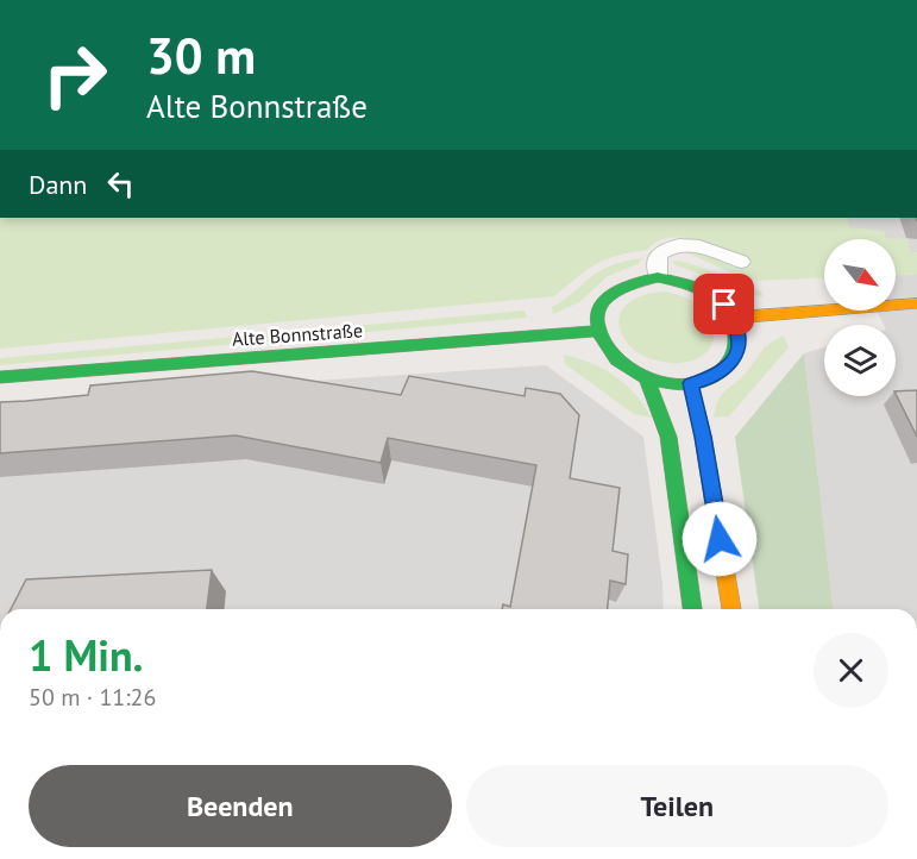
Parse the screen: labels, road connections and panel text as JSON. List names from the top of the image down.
{
  "streets": {
    "main road": ["Alte Bonnstraße"]
  },
  "north": "bottom right",
  "page": {
    "turn": ["30 m", "Alte Bonnstraße"],
    "then": "Dann",
    "heading": ["1 Min.", "50 m · 11:26"],
    "buttons": ["Beenden", "Teilen"]
  }
}
